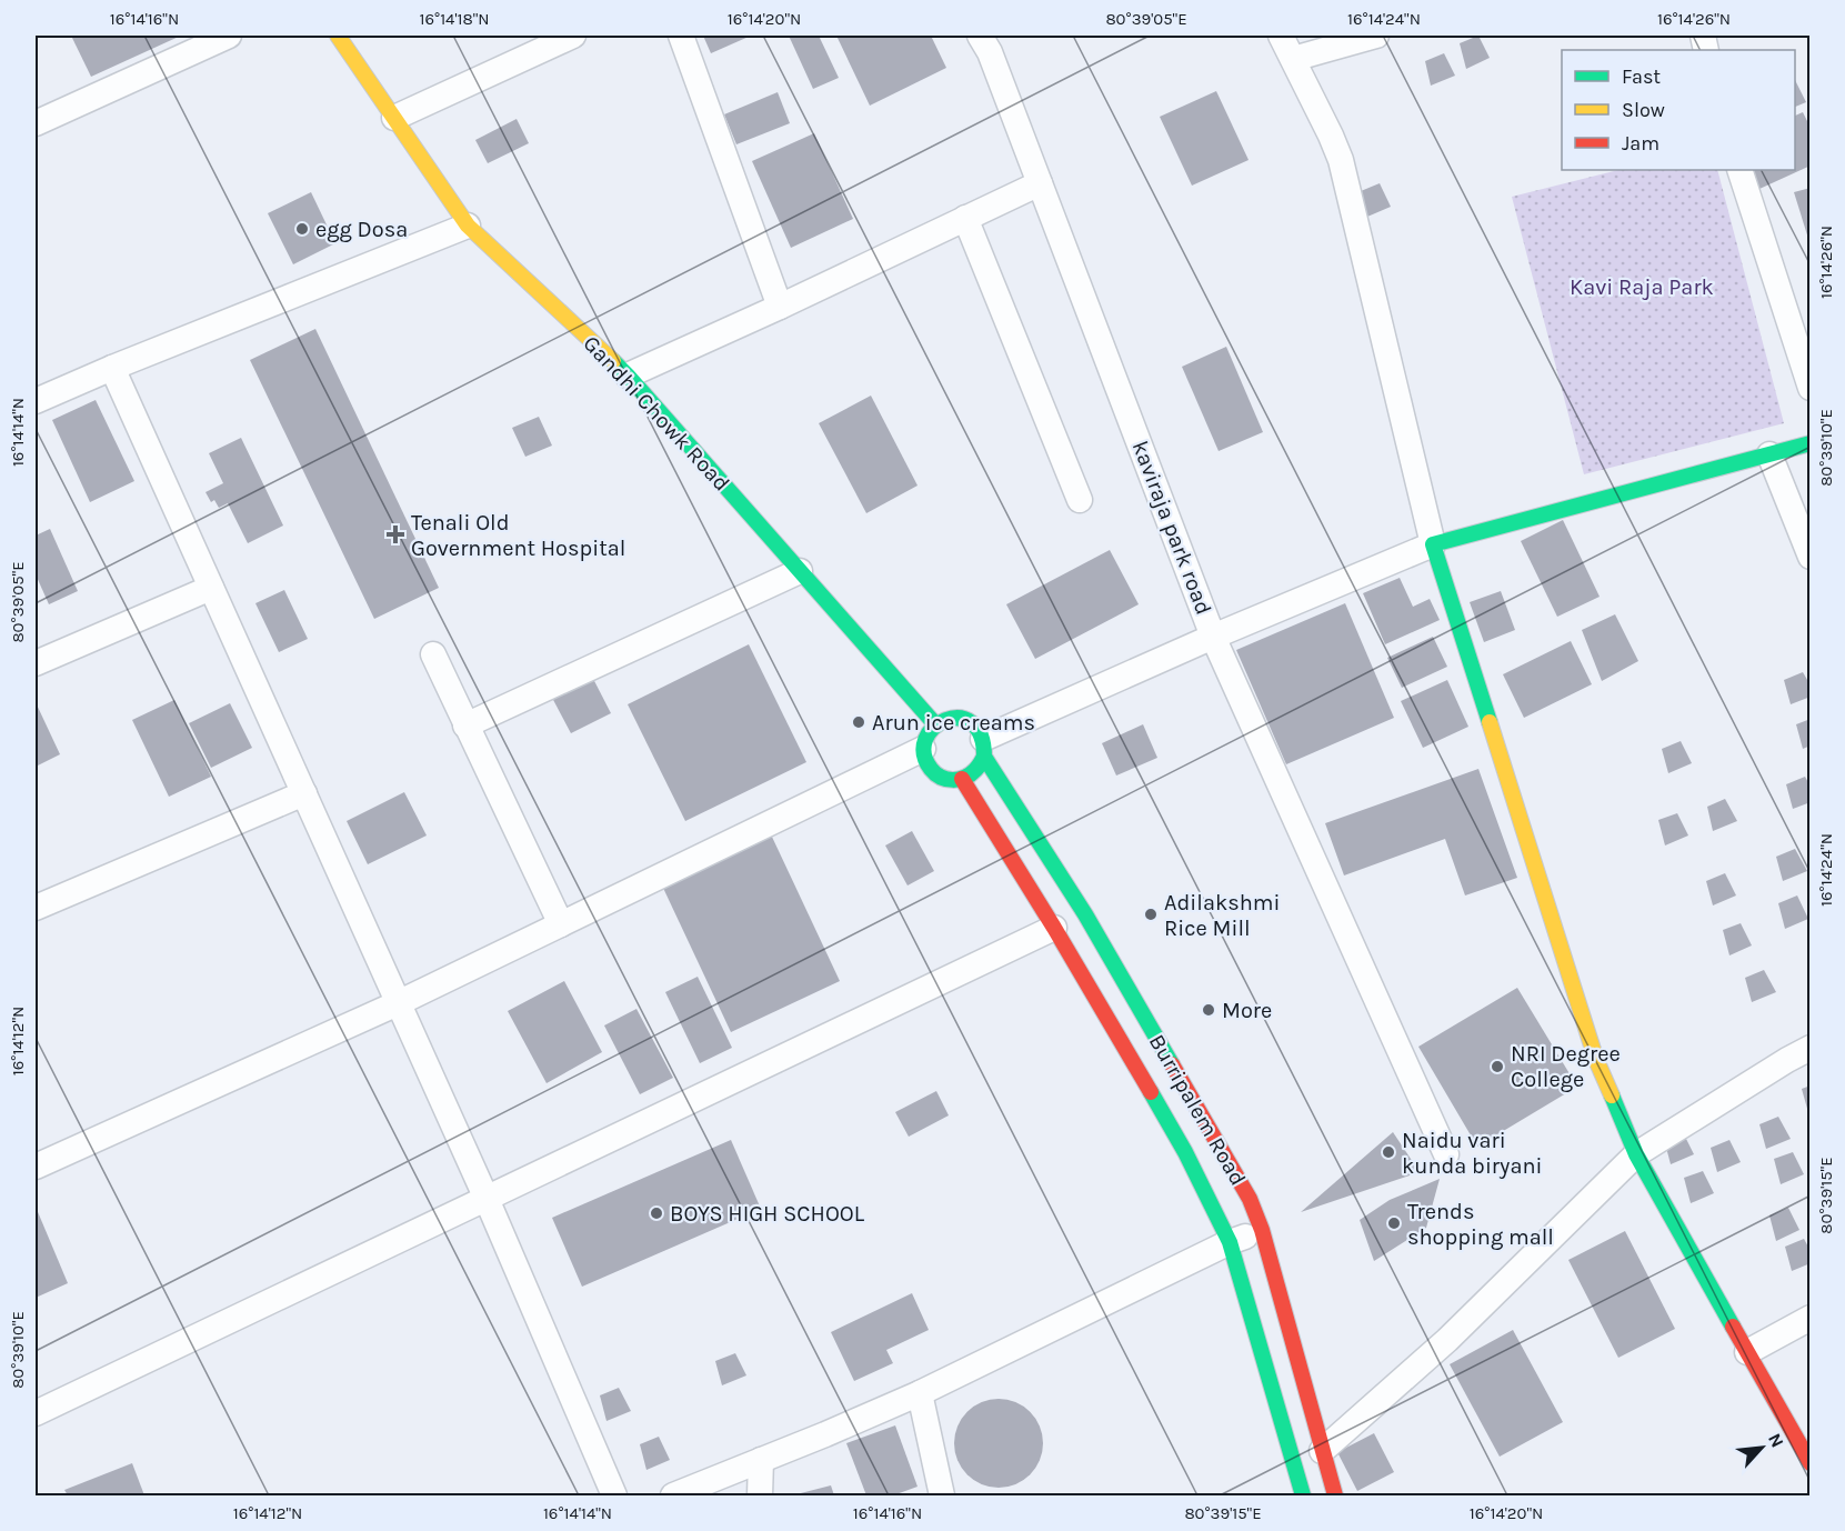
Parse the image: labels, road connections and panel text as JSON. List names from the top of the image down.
{
  "streets": {
    "main road": ["Gandhi Chowk Road", "Burripalem Road"],
    "street": ["kaviraja park road"]
  },
  "crossings": [
    ["Gandhi Chowk Road", "kaviraja park road"],
    ["Gandhi Chowk Road", "Burripalem Road"],
    ["kaviraja park road", "Burripalem Road"]
  ],
  "parks": ["Kavi Raja Park"],
  "places": {
    "other": [
      "egg Dosa",
      "Arun ice creams",
      "Adilakshmi Rice Mill",
      "More",
      "NRI Degree College",
      "Naidu vari kunda biryani",
      "BOYS HIGH SCHOOL",
      "Trends shopping mall"
    ],
    "health": ["Tenali Old Government Hospital"]
  },
  "legend": ["Fast", "Slow", "Jam"],
  "north": "top right",
  "coordinates": [
    "16°14'16\"N",
    "16°14'18\"N",
    "16°14'20\"N",
    "80°39'05\"E",
    "16°14'24\"N",
    "16°14'26\"N",
    "16°14'14\"N",
    "80°39'10\"E",
    "16°14'12\"N",
    "80°39'15\"E"
  ]
}
